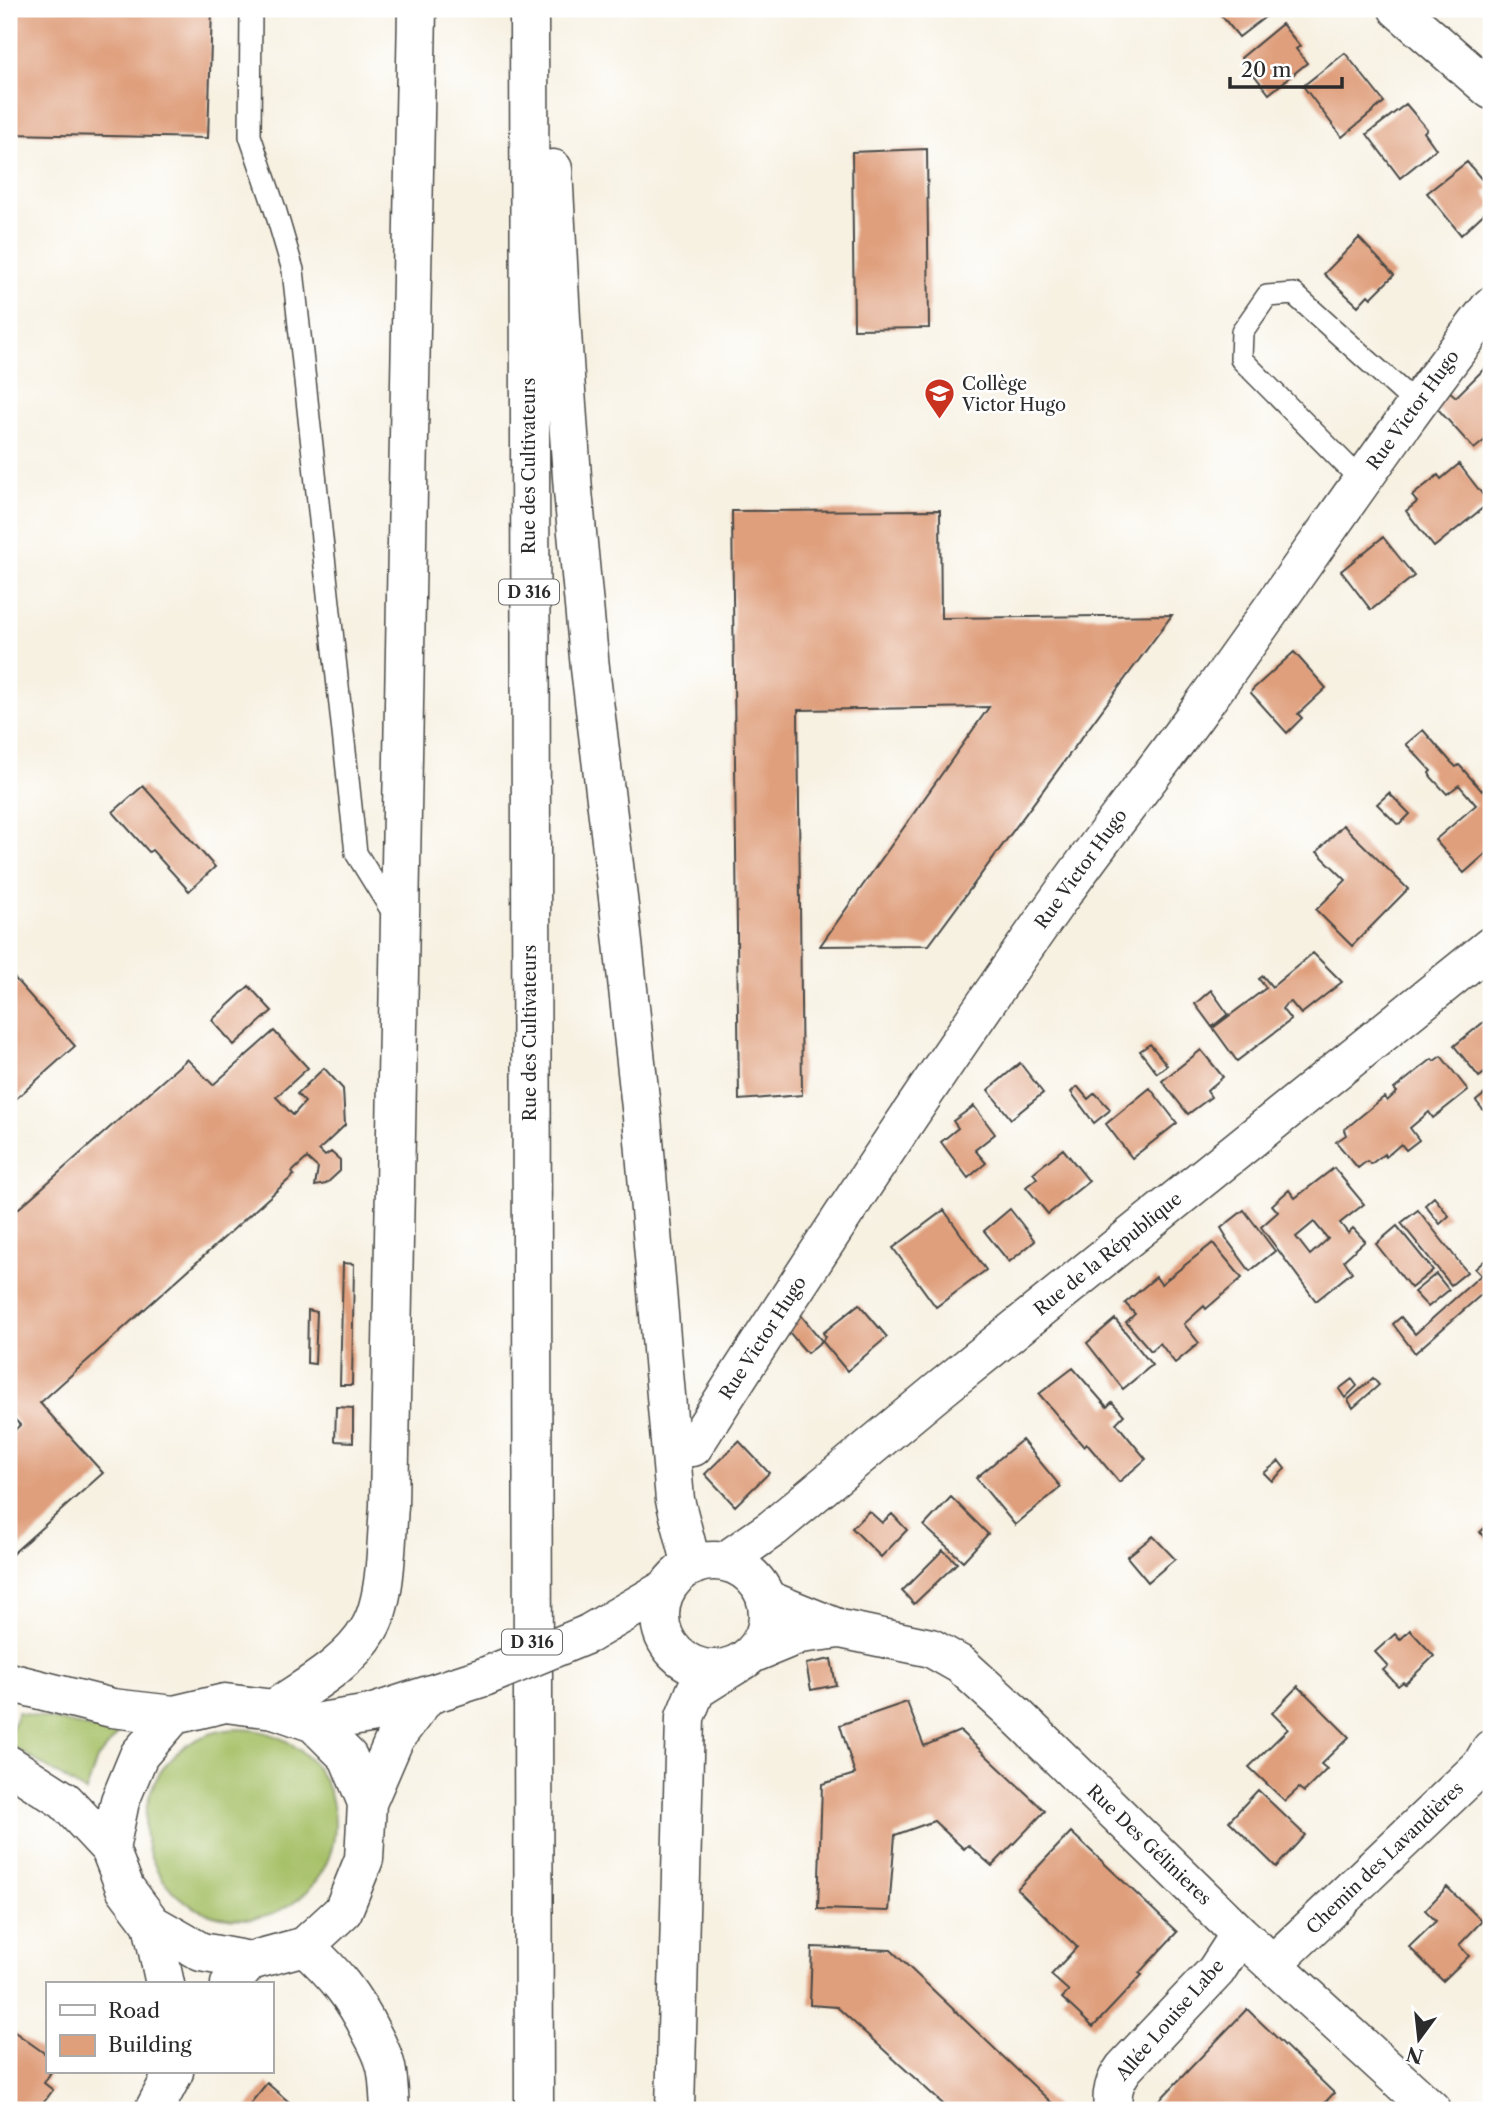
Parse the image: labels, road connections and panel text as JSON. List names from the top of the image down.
{
  "streets": {
    "main road": [
      "Rue Victor Hugo",
      "Rue des Cultivateurs",
      "D 316",
      "Rue de la République",
      "Rue Des Gélinieres",
      "Chemin des Lavandières",
      "Allée Louise Labe"
    ]
  },
  "crossings": [
    ["Rue de la République", "Rue Des Gélinieres"],
    ["Rue Des Gélinieres", "Chemin des Lavandières"],
    ["Rue Des Gélinieres", "Allée Louise Labe"]
  ],
  "places": {
    "school or university": ["Collège Victor Hugo"]
  },
  "legend": ["Road", "Building"],
  "scale_bar": "20 m",
  "north": "bottom"
}
